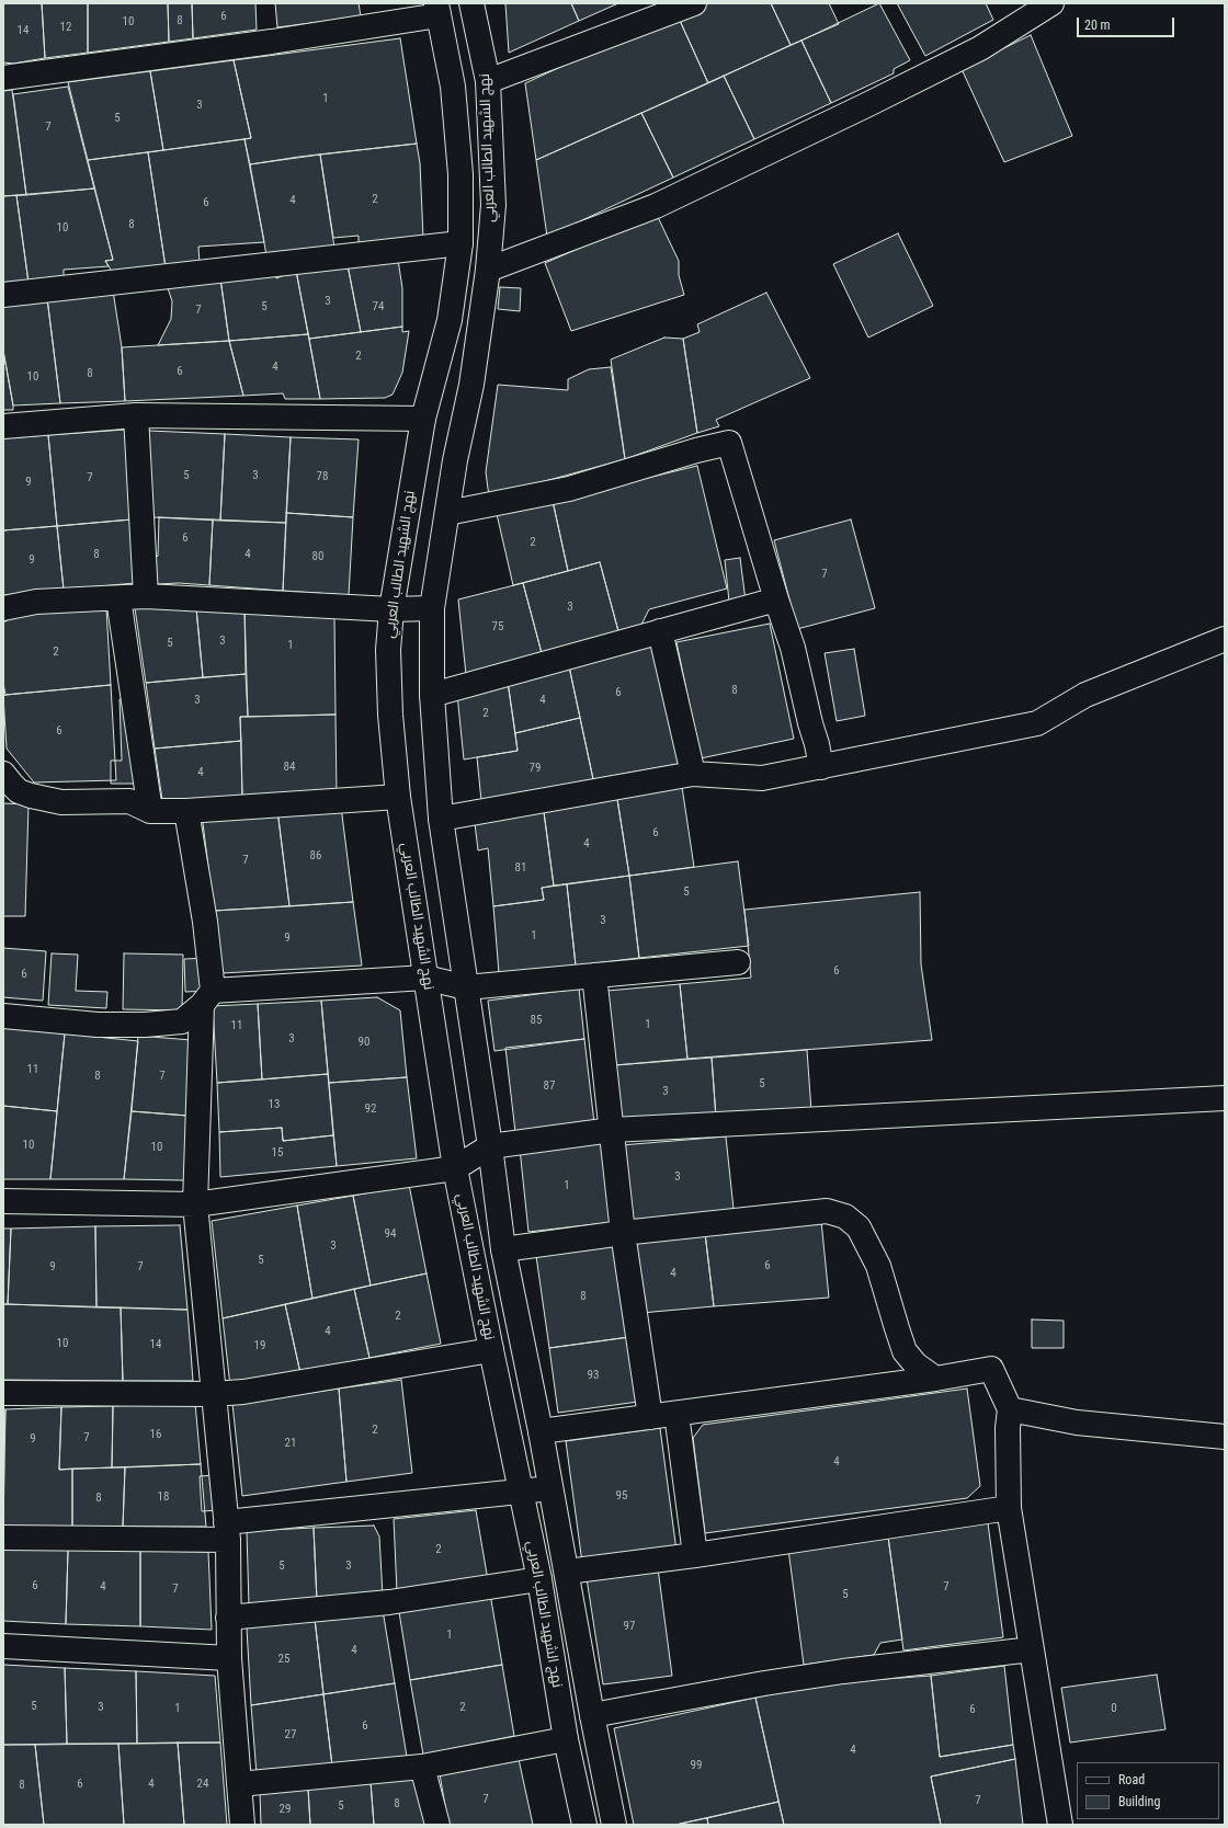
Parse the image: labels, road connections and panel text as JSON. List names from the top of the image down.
{
  "streets": {
    "street": ["نهج الشهيد الطالب العربي"]
  },
  "house_numbers": [
    "6",
    "8",
    "10",
    "12",
    "14",
    "1",
    "3",
    "5",
    "7",
    "2",
    "4",
    "6",
    "8",
    "10",
    "3",
    "5",
    "74",
    "7",
    "2",
    "4",
    "6",
    "8",
    "10",
    "5",
    "3",
    "78",
    "7",
    "9",
    "6",
    "2",
    "8",
    "4",
    "80",
    "9",
    "7",
    "3",
    "75",
    "3",
    "5",
    "1",
    "2",
    "8",
    "6",
    "3",
    "4",
    "2",
    "6",
    "84",
    "79",
    "4",
    "6",
    "4",
    "86",
    "7",
    "81",
    "5",
    "3",
    "1",
    "9",
    "6",
    "6",
    "85",
    "1",
    "11",
    "3",
    "90",
    "11",
    "8",
    "7",
    "5",
    "87",
    "3",
    "13",
    "92",
    "10",
    "10",
    "15",
    "3",
    "1",
    "94",
    "3",
    "5",
    "6",
    "9",
    "7",
    "4",
    "8",
    "2",
    "4",
    "10",
    "14",
    "19",
    "93",
    "2",
    "16",
    "7",
    "9",
    "21",
    "4",
    "95",
    "18",
    "8",
    "2",
    "5",
    "3",
    "6",
    "4",
    "7",
    "7",
    "5",
    "97",
    "1",
    "4",
    "25",
    "5",
    "3",
    "2",
    "1",
    "0",
    "6",
    "6",
    "27",
    "4",
    "99",
    "6",
    "4",
    "24",
    "8",
    "7",
    "7",
    "8",
    "5",
    "29"
  ],
  "legend": ["Road", "Building"],
  "scale_bar": "20 m"
}
